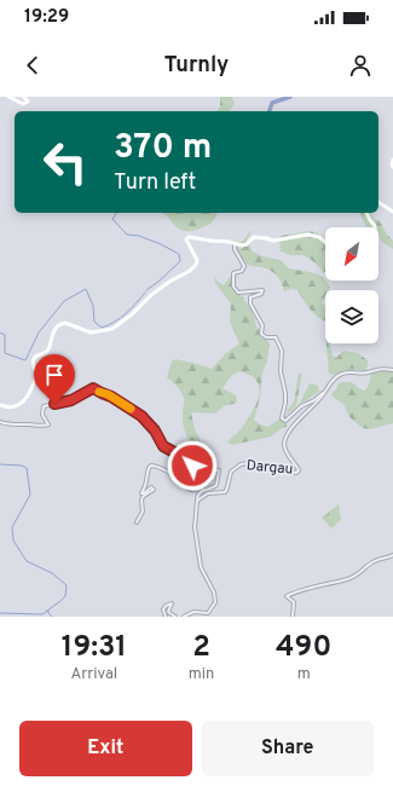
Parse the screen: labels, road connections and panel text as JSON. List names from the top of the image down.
{
  "streets": {
    "street": ["Dargau"]
  },
  "north": "bottom left",
  "page": {
    "status": "19:29",
    "header": "Turnly",
    "turn": ["370 m", "Turn left"],
    "eta": [
      "19:31",
      "Arrival",
      "2",
      "min",
      "490",
      "m"
    ],
    "buttons": ["Exit", "Share"]
  }
}
